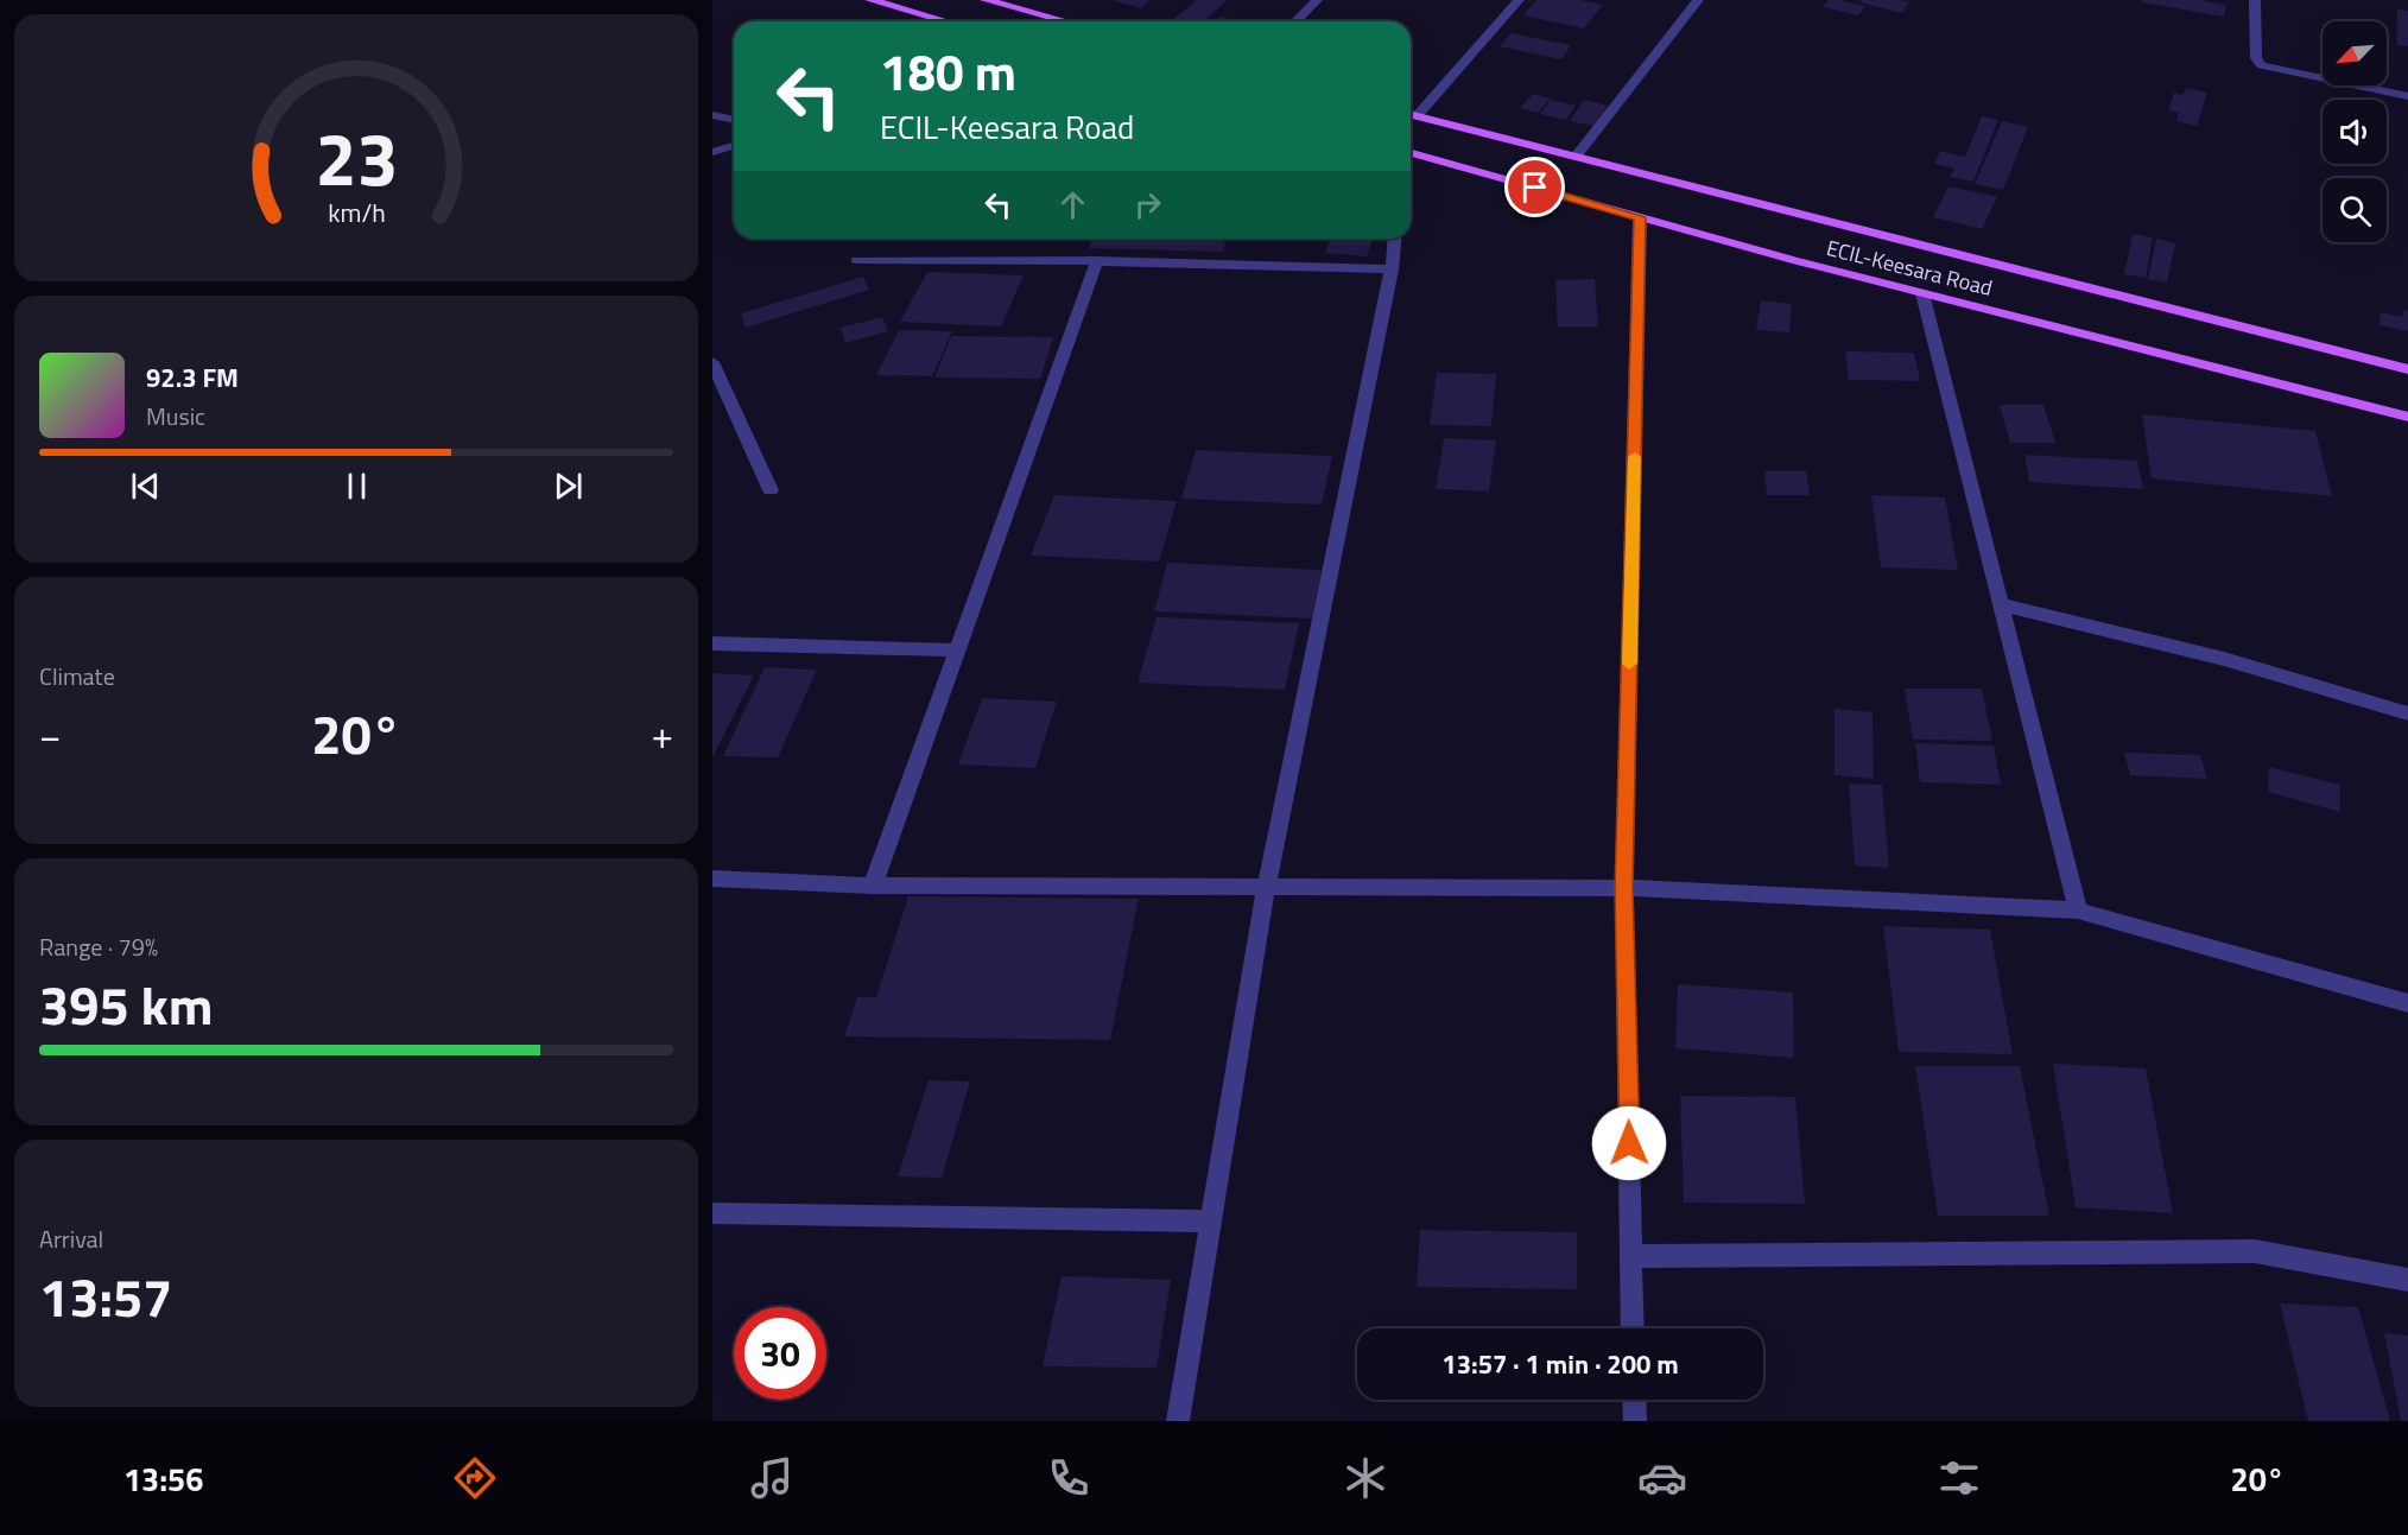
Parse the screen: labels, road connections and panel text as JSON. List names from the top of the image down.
{
  "streets": {
    "main road": ["ECIL-Keesara Road"]
  },
  "north": "bottom left",
  "page": {
    "turn": ["180 m", "ECIL-Keesara Road"],
    "song": ["92.3 FM", "Music"],
    "tile": [
      "Climate",
      ["Range · 79%", "395 km"],
      ["Arrival", "13:57"]
    ],
    "heat": ["−", "20°", "+"],
    "limit": "30",
    "trip": "13:57 · 1 min · 200 m",
    "tabs": ["13:56", "20°"],
    "gauge": ["23", "km/h"]
  }
}
